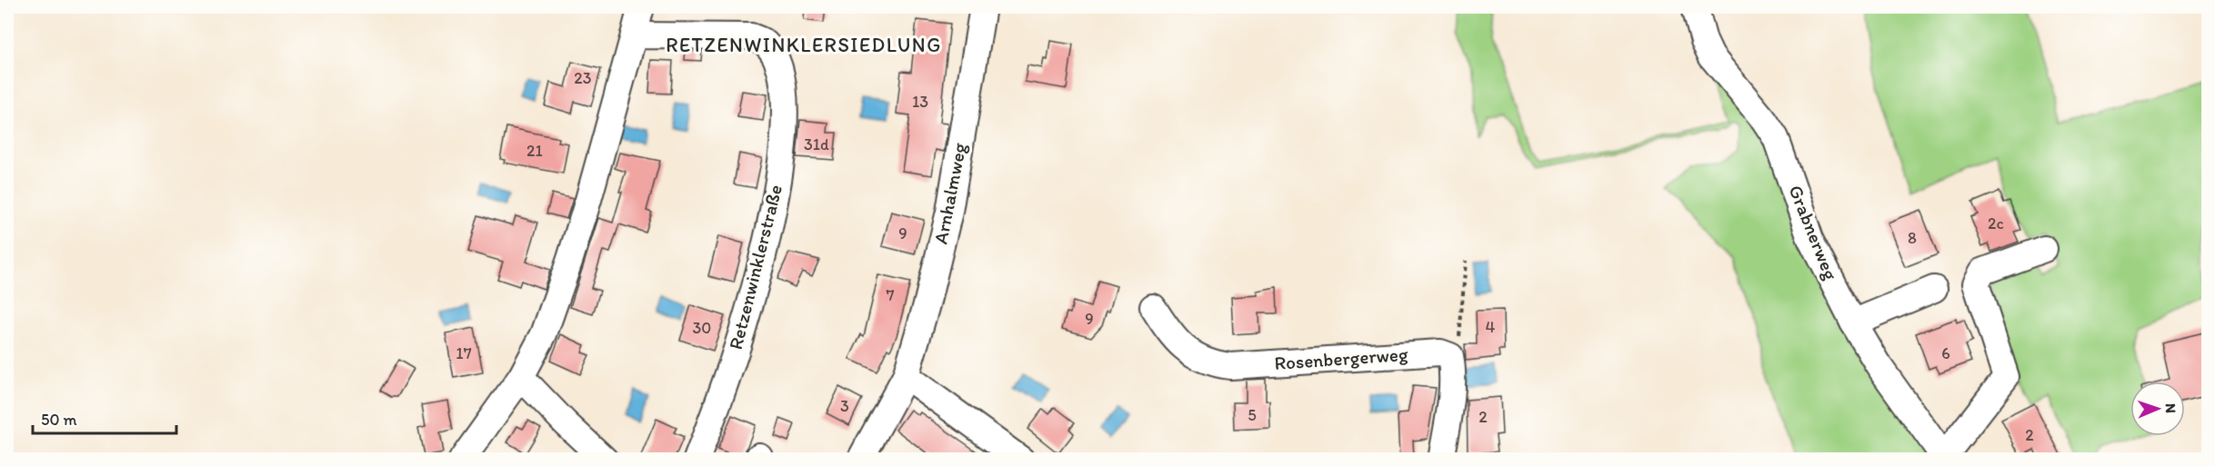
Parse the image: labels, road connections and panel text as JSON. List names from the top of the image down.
{
  "streets": {
    "street": [
      "Arnhalmweg",
      "Grabnerweg",
      "Retzenwinklerstraße",
      "Rosenbergerweg"
    ]
  },
  "districts": ["RETZENWINKLERSIEDLUNG"],
  "house_numbers": [
    "23",
    "13",
    "31d",
    "21",
    "2c",
    "9",
    "8",
    "7",
    "9",
    "4",
    "30",
    "17",
    "6",
    "3",
    "5",
    "2",
    "2"
  ],
  "scale_bar": "50 m",
  "north": "right"
}
